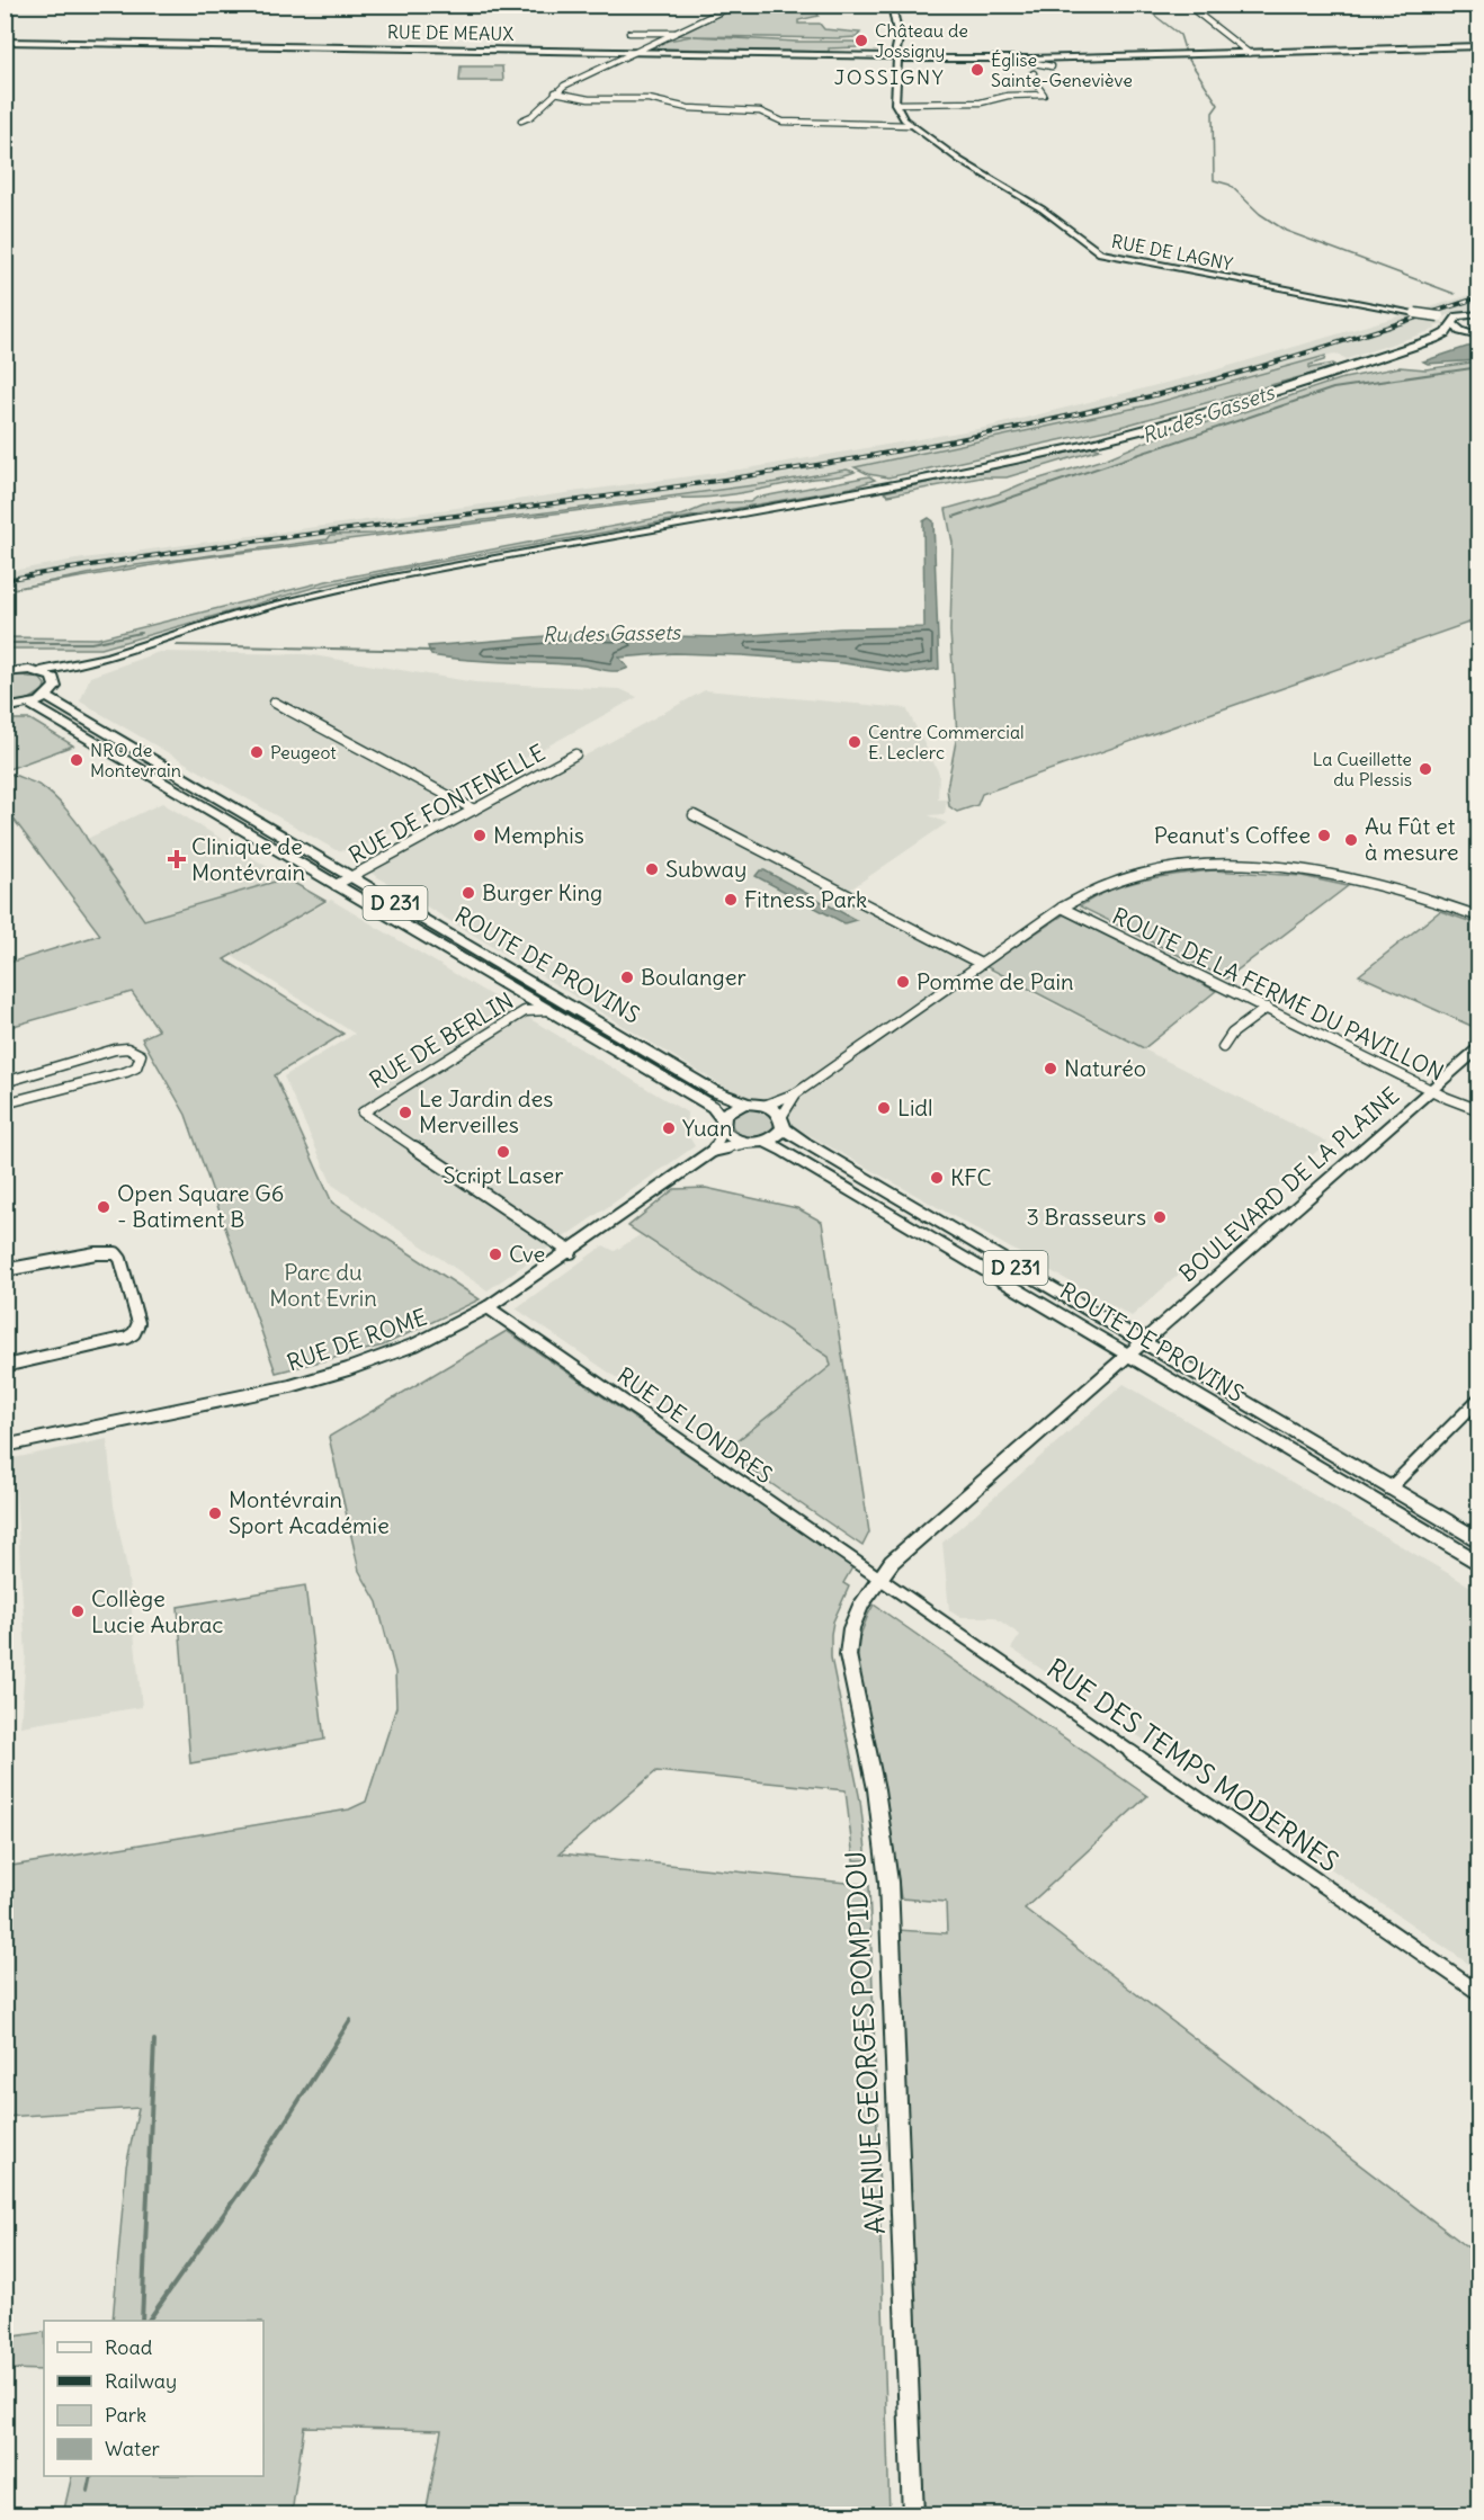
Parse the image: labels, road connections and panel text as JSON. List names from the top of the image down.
{
  "streets": {
    "main road": [
      "RUE DE MEAUX",
      "RUE DE LAGNY",
      "D 231",
      "ROUTE DE PROVINS",
      "BOULEVARD DE LA PLAINE",
      "AVENUE GEORGES POMPIDOU"
    ],
    "street": [
      "RUE DE FONTENELLE",
      "ROUTE DE LA FERME DU PAVILLON",
      "RUE DE BERLIN",
      "RUE DE ROME",
      "RUE DE LONDRES",
      "RUE DES TEMPS MODERNES"
    ]
  },
  "crossings": [
    ["RUE DE FONTENELLE", "ROUTE DE PROVINS"],
    ["ROUTE DE PROVINS", "RUE DE BERLIN"],
    ["ROUTE DE PROVINS", "BOULEVARD DE LA PLAINE"],
    ["ROUTE DE LA FERME DU PAVILLON", "BOULEVARD DE LA PLAINE"],
    ["RUE DE BERLIN", "RUE DE ROME"],
    ["BOULEVARD DE LA PLAINE", "RUE DE LONDRES"],
    ["BOULEVARD DE LA PLAINE", "RUE DES TEMPS MODERNES"],
    ["BOULEVARD DE LA PLAINE", "AVENUE GEORGES POMPIDOU"],
    ["RUE DE ROME", "RUE DE LONDRES"],
    ["RUE DE LONDRES", "RUE DES TEMPS MODERNES"],
    ["RUE DE LONDRES", "AVENUE GEORGES POMPIDOU"],
    ["RUE DES TEMPS MODERNES", "AVENUE GEORGES POMPIDOU"]
  ],
  "districts": ["JOSSIGNY"],
  "water": ["Ru des Gassets"],
  "parks": ["Parc du Mont Evrin"],
  "places": {
    "other": [
      "Château de Jossigny",
      "Église Sainte-Geneviève",
      "Centre Commercial E. Leclerc",
      "Peugeot",
      "NRO de Montevrain",
      "La Cueillette du Plessis",
      "Memphis",
      "Peanut's Coffee",
      "Au Fût et à mesure",
      "Subway",
      "Burger King",
      "Fitness Park",
      "Boulanger",
      "Pomme de Pain",
      "Naturéo",
      "Lidl",
      "Le Jardin des Merveilles",
      "Yuan",
      "Script Laser",
      "KFC",
      "Open Square G6 - Batiment B",
      "3 Brasseurs",
      "Cve",
      "Montévrain Sport Académie",
      "Collège Lucie Aubrac"
    ],
    "health": ["Clinique de Montévrain"]
  },
  "legend": [
    "Road",
    "Railway",
    "Park",
    "Water"
  ]
}
